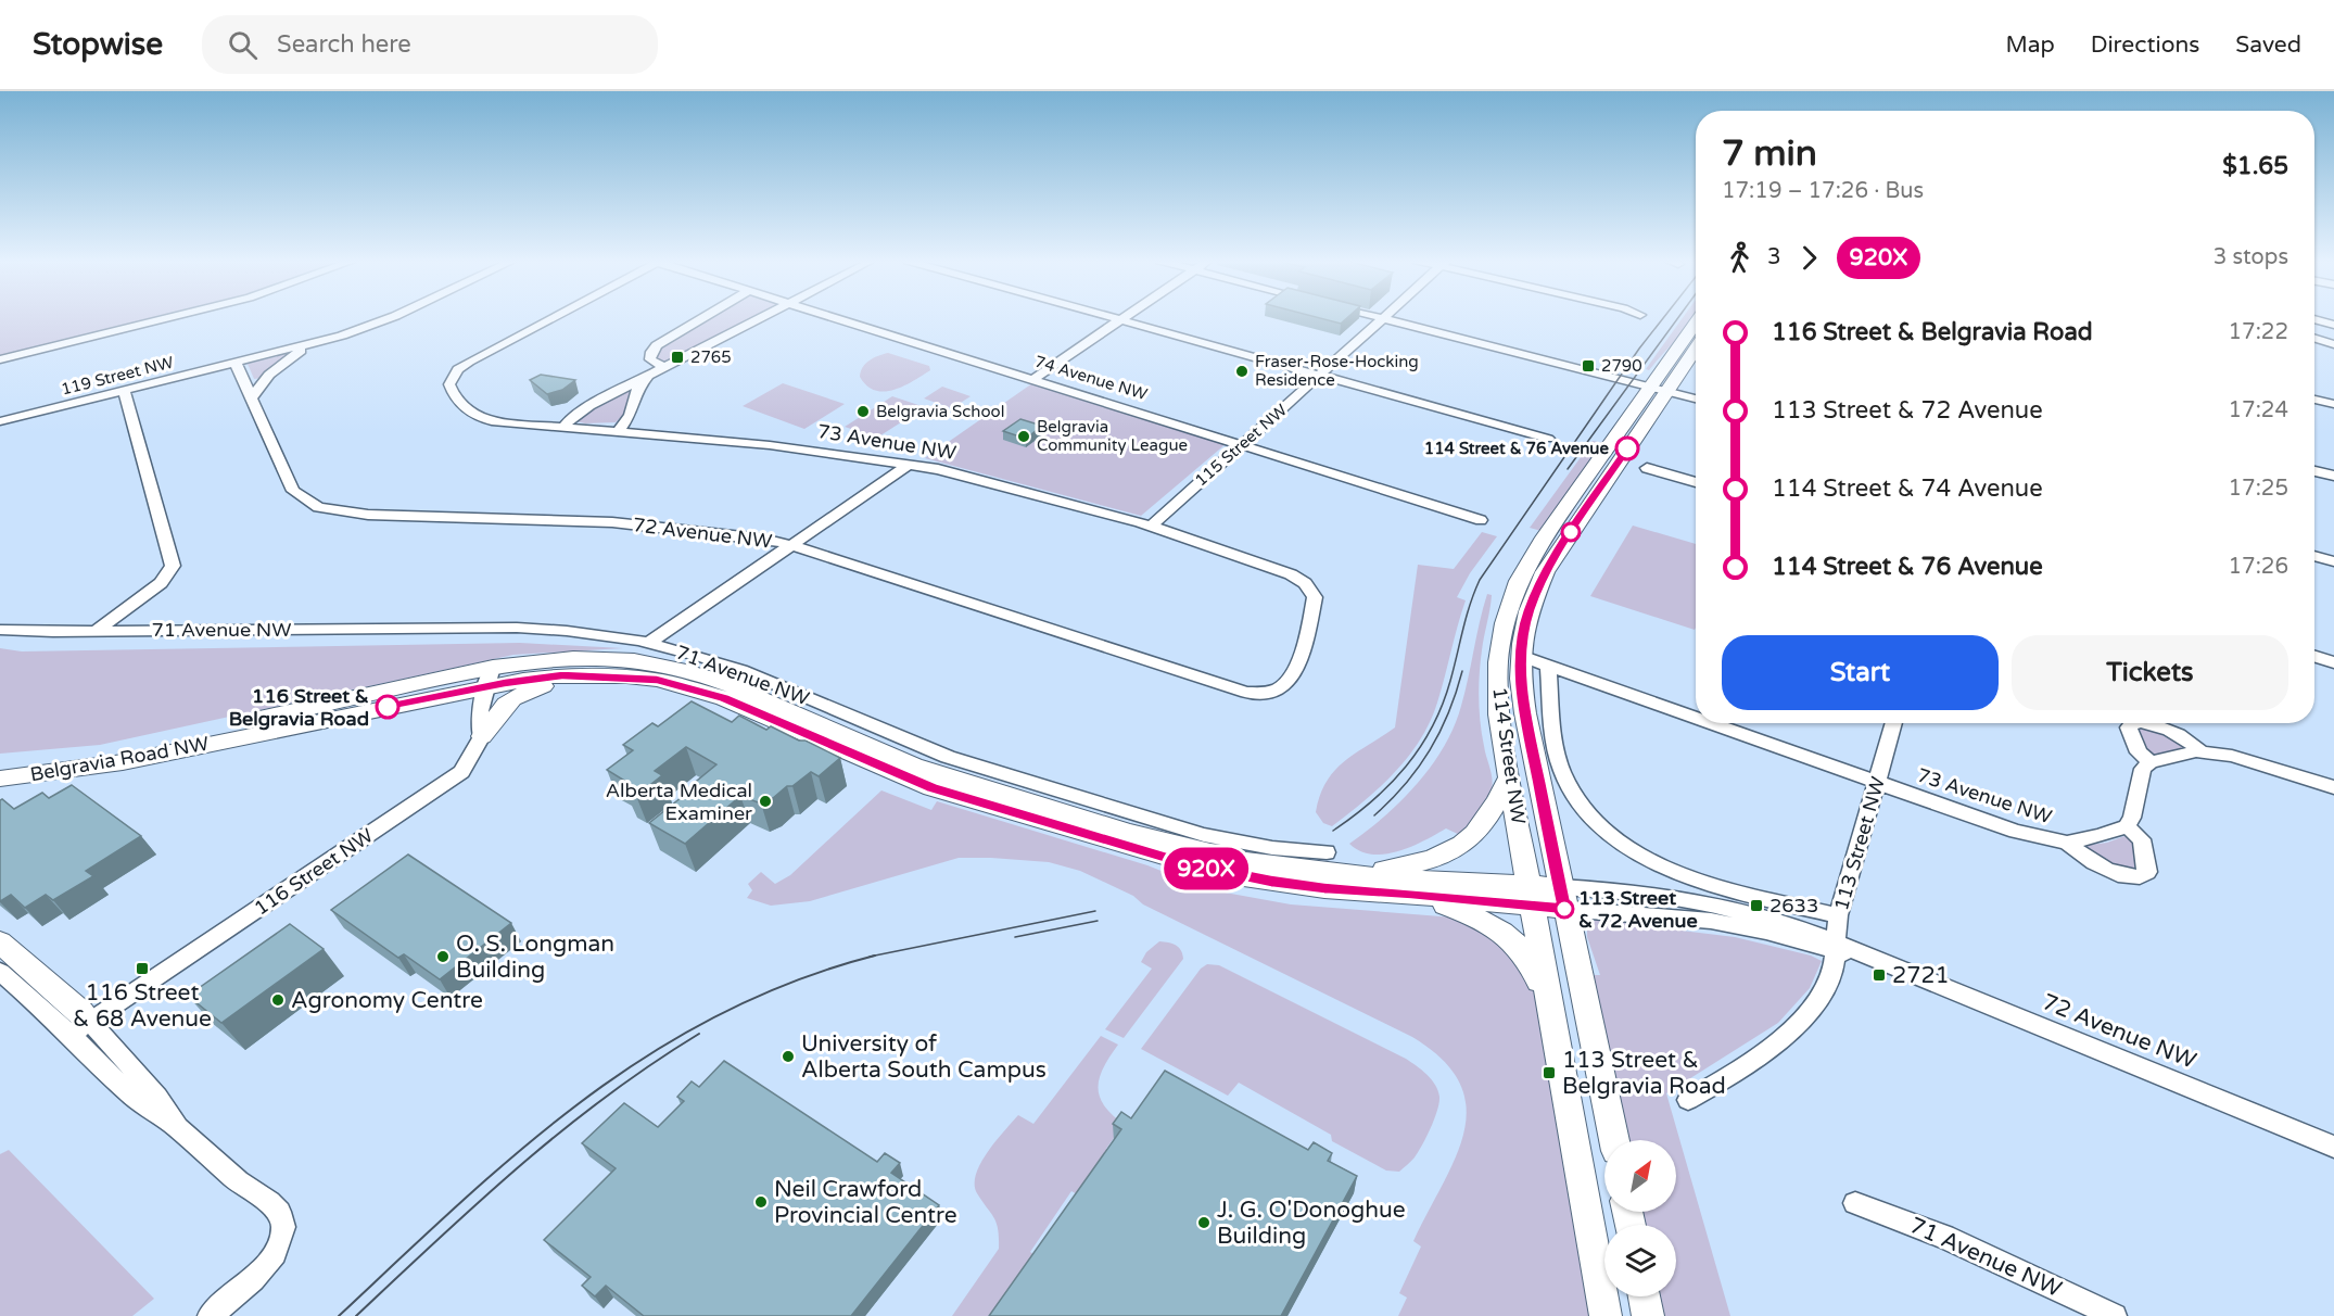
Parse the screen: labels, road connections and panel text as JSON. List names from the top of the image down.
{
  "streets": {
    "main road": ["114 Street NW", "Belgravia Road NW"],
    "street": [
      "119 Street NW",
      "74 Avenue NW",
      "73 Avenue NW",
      "115 Street NW",
      "72 Avenue NW",
      "71 Avenue NW",
      "113 Street NW",
      "116 Street NW"
    ]
  },
  "crossings": [
    ["119 Street NW", "72 Avenue NW"],
    ["74 Avenue NW", "115 Street NW"],
    ["73 Avenue NW", "115 Street NW"],
    ["73 Avenue NW", "72 Avenue NW"],
    ["73 Avenue NW", "114 Street NW"],
    ["73 Avenue NW", "113 Street NW"],
    ["72 Avenue NW", "114 Street NW"],
    ["72 Avenue NW", "Belgravia Road NW"],
    ["72 Avenue NW", "113 Street NW"],
    ["114 Street NW", "Belgravia Road NW"],
    ["Belgravia Road NW", "116 Street NW"]
  ],
  "places": {
    "transit": [
      "2765",
      "2790",
      "2633",
      "116 Street & 68 Avenue",
      "2721",
      "113 Street & Belgravia Road"
    ],
    "other": [
      "Fraser-Rose-Hocking Residence",
      "Belgravia School",
      "Belgravia Community League",
      "114 Street & 76 Avenue",
      "116 Street & Belgravia Road",
      "Alberta Medical Examiner",
      "113 Street & 72 Avenue",
      "O. S. Longman Building",
      "Agronomy Centre",
      "University of Alberta South Campus",
      "Neil Crawford Provincial Centre",
      "J. G. O'Donoghue Building"
    ]
  },
  "lines": ["bus line 920X"],
  "north": "top right",
  "page": {
    "header": "Stopwise",
    "search": "Search here",
    "nav": ["Map", "Directions", "Saved"],
    "on_map": "920X",
    "heading": ["7 min", "17:19 – 17:26 · Bus", "$1.65"],
    "legs": ["3", "920X", "3 stops"],
    "list": [
      {
        "name": "116 Street & Belgravia Road",
        "value": "17:22"
      },
      {
        "name": "113 Street & 72 Avenue",
        "value": "17:24"
      },
      {
        "name": "114 Street & 74 Avenue",
        "value": "17:25"
      },
      {
        "name": "114 Street & 76 Avenue",
        "value": "17:26"
      }
    ],
    "buttons": ["Start", "Tickets"]
  }
}
